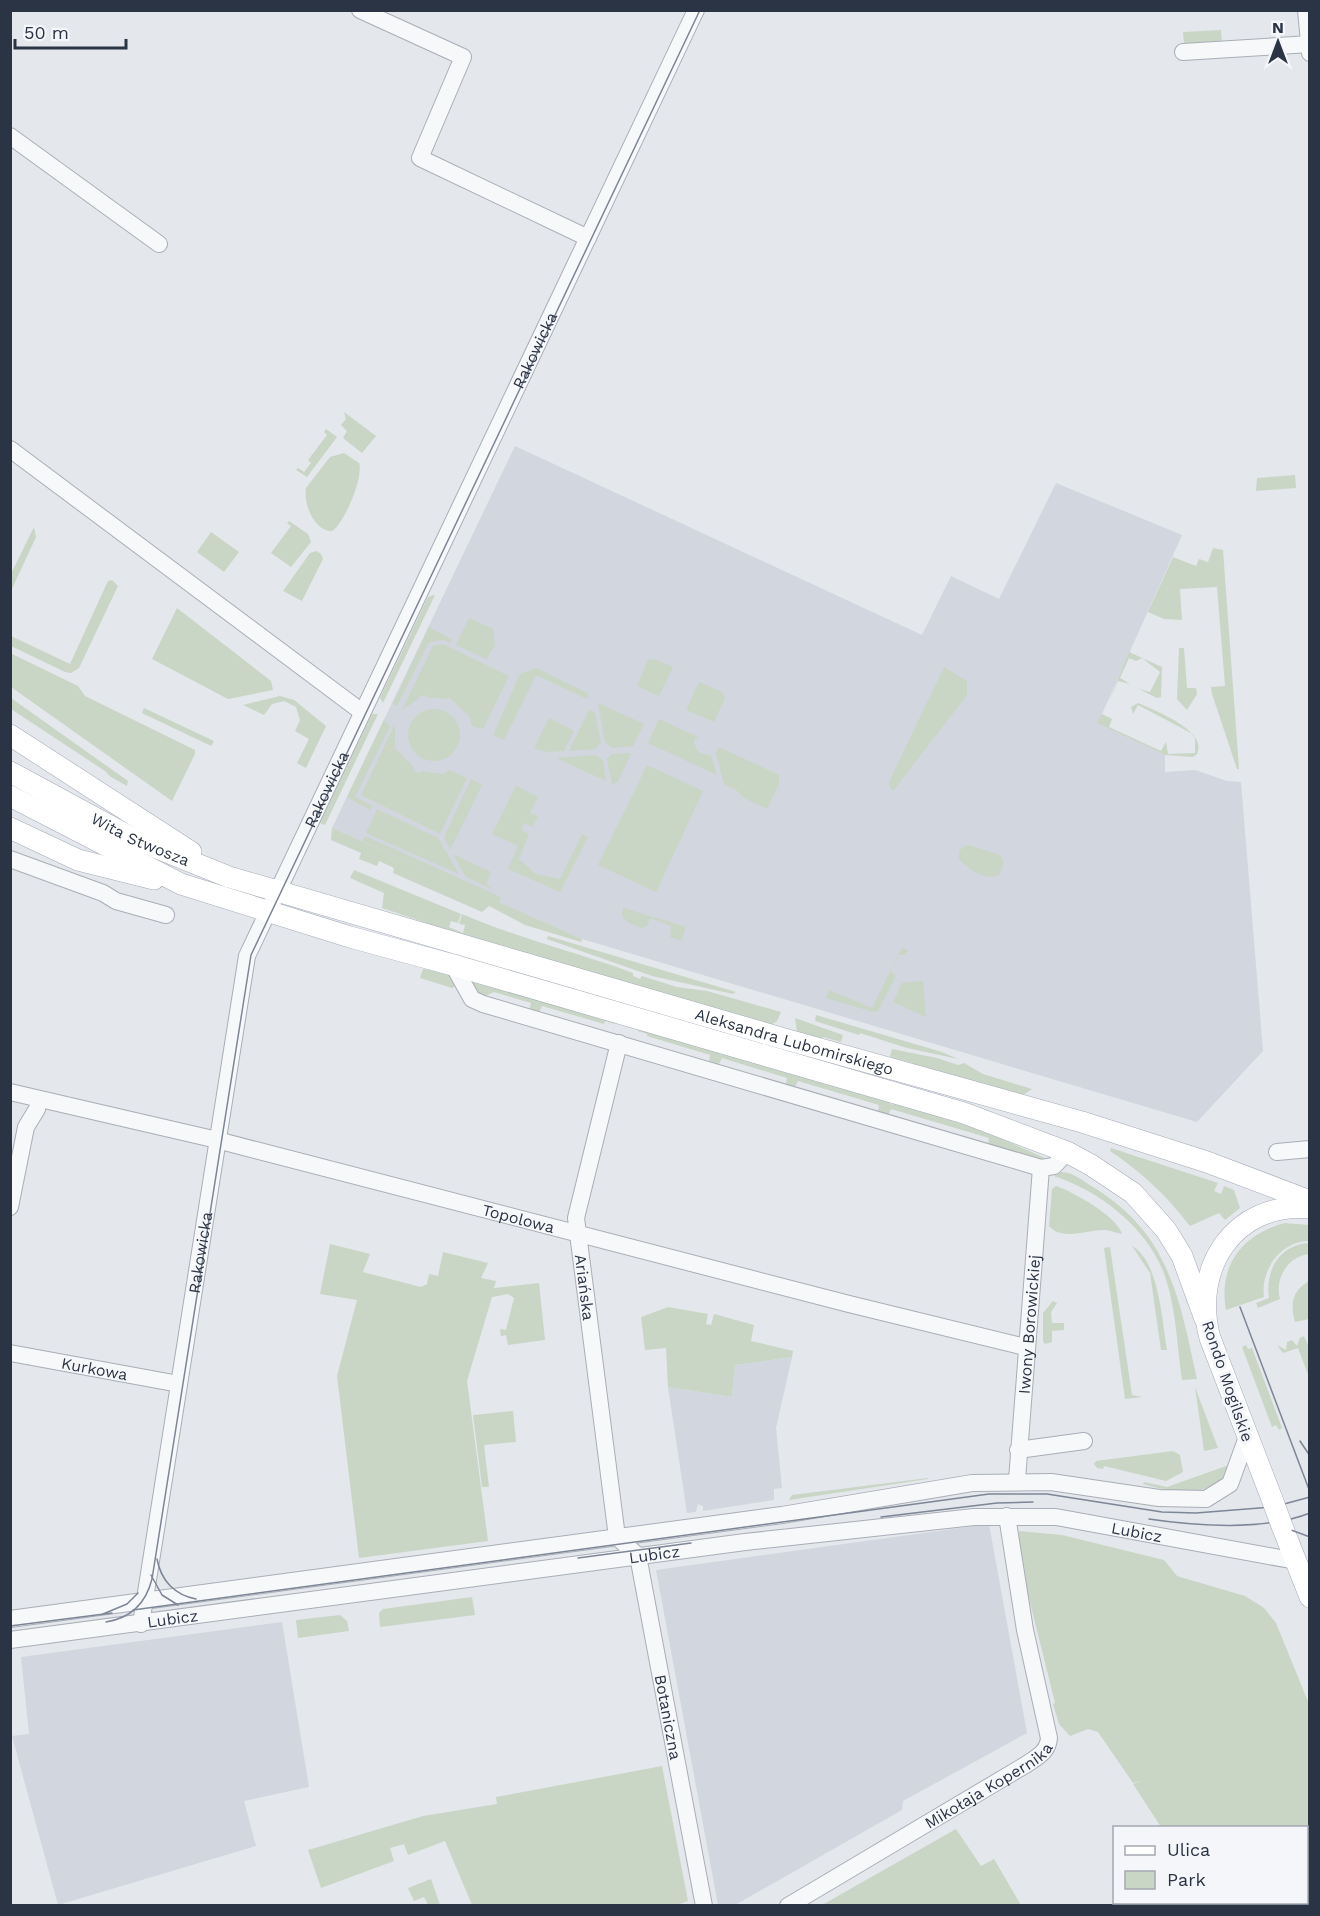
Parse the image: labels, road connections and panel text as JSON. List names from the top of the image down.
{
  "streets": {
    "main road": ["Wita Stwosza", "Aleksandra Lubomirskiego", "Rondo Mogilskie"],
    "street": [
      "Rakowicka",
      "Topolowa",
      "Ariańska",
      "Iwony Borowickiej",
      "Kurkowa",
      "Lubicz",
      "Botaniczna",
      "Mikołaja Kopernika"
    ]
  },
  "crossings": [
    ["Rakowicka", "Wita Stwosza"],
    ["Rakowicka", "Aleksandra Lubomirskiego"],
    ["Rakowicka", "Topolowa"],
    ["Rakowicka", "Kurkowa"],
    ["Rakowicka", "Lubicz"],
    ["Wita Stwosza", "Aleksandra Lubomirskiego"],
    ["Aleksandra Lubomirskiego", "Rondo Mogilskie"],
    ["Topolowa", "Ariańska"],
    ["Topolowa", "Iwony Borowickiej"],
    ["Ariańska", "Lubicz"],
    ["Iwony Borowickiej", "Lubicz"],
    ["Rondo Mogilskie", "Lubicz"],
    ["Lubicz", "Botaniczna"],
    ["Lubicz", "Mikołaja Kopernika"]
  ],
  "legend": ["Ulica", "Park"],
  "scale_bar": "50 m",
  "north": "top"
}
